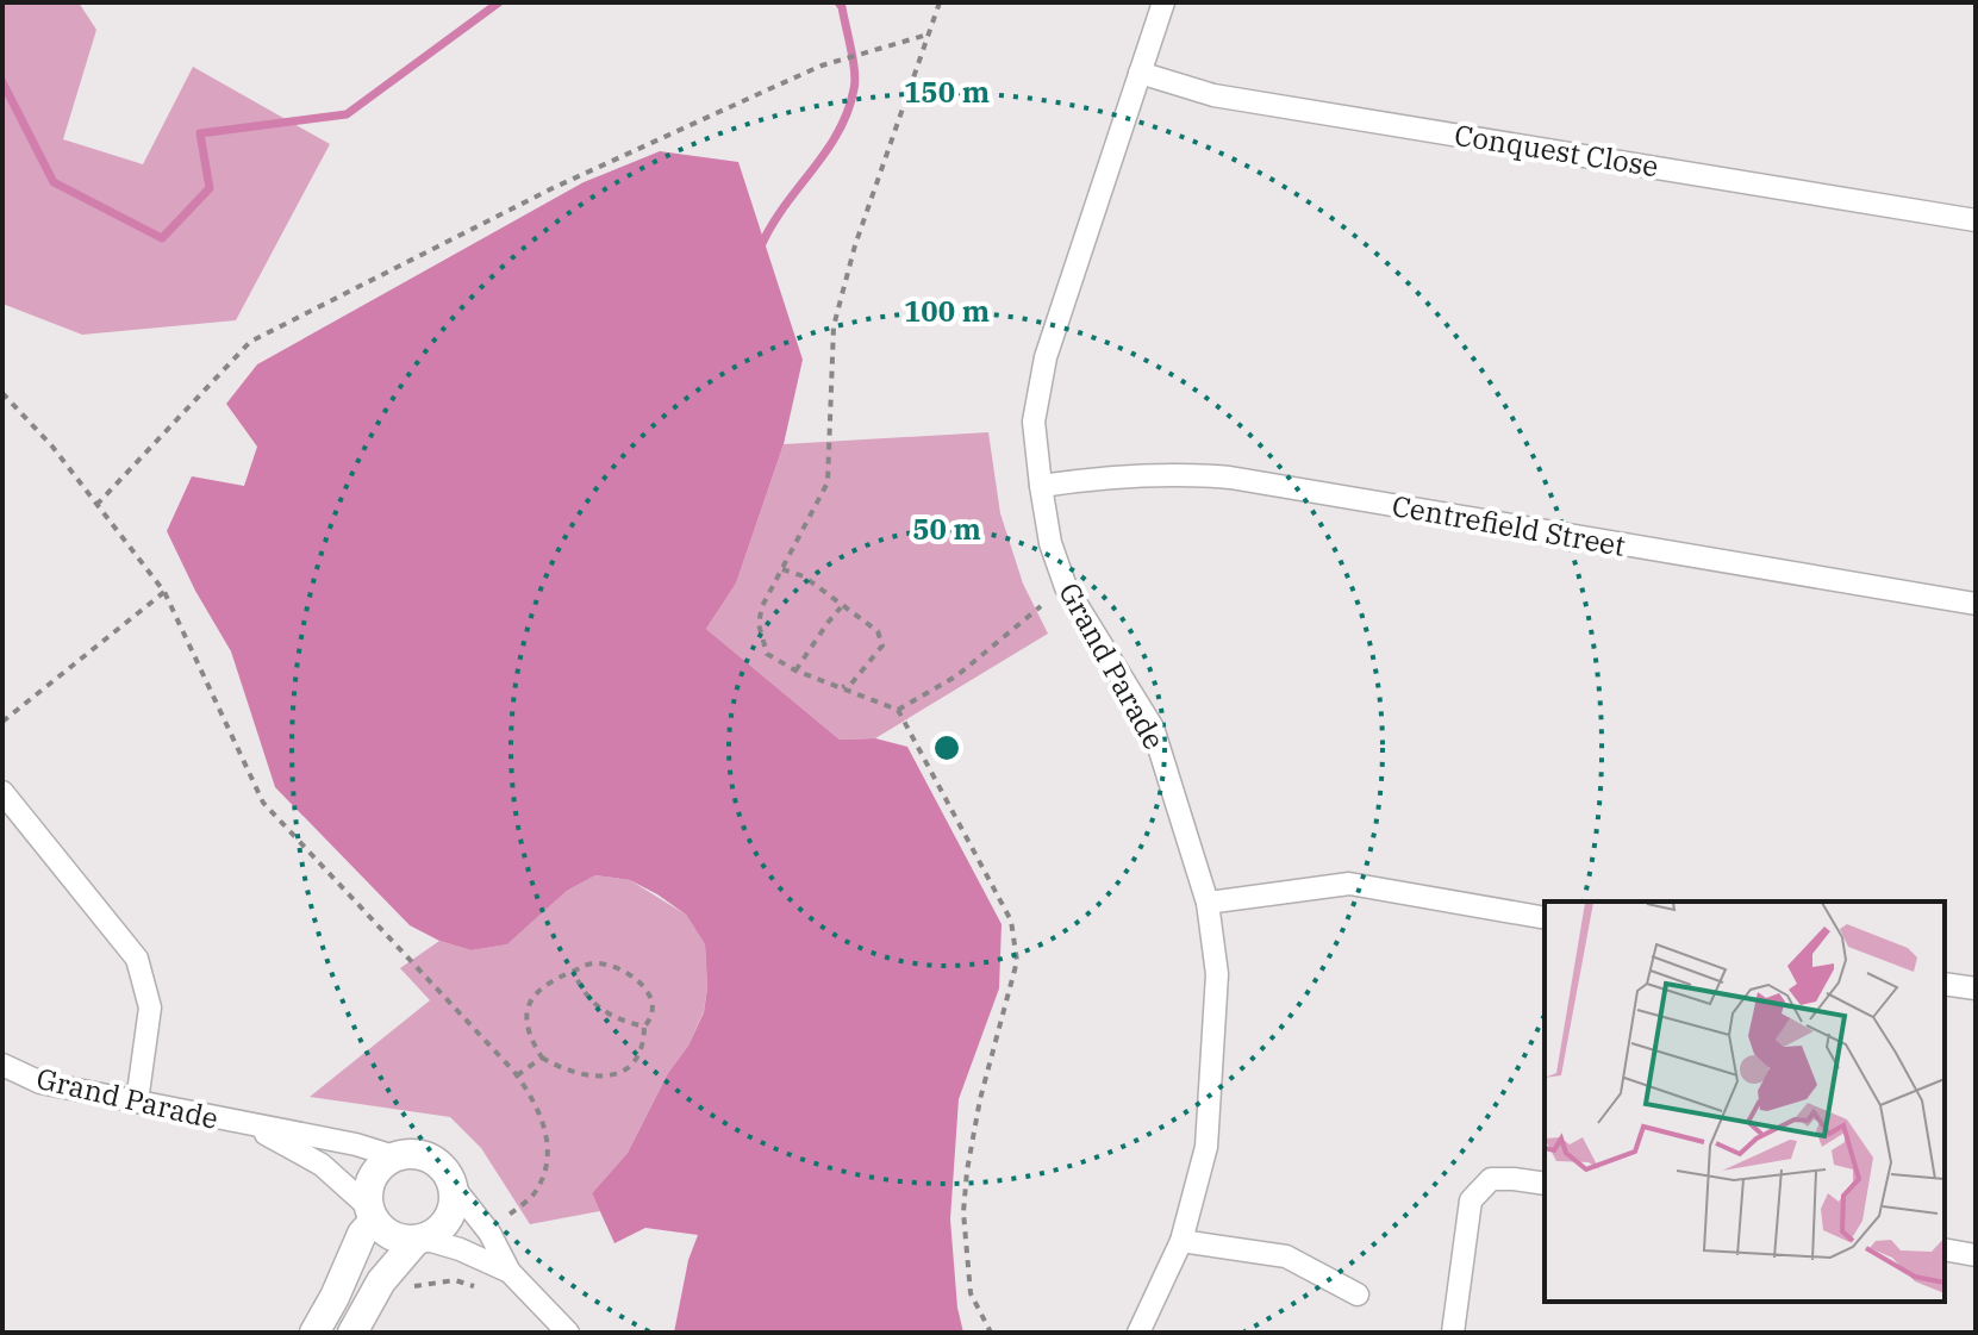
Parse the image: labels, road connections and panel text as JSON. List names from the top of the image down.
{
  "streets": {
    "street": ["Conquest Close", "Centrefield Street", "Grand Parade"]
  },
  "crossings": [
    ["Conquest Close", "Grand Parade"],
    ["Centrefield Street", "Grand Parade"]
  ],
  "rings": ["150 m", "100 m", "50 m"]
}
